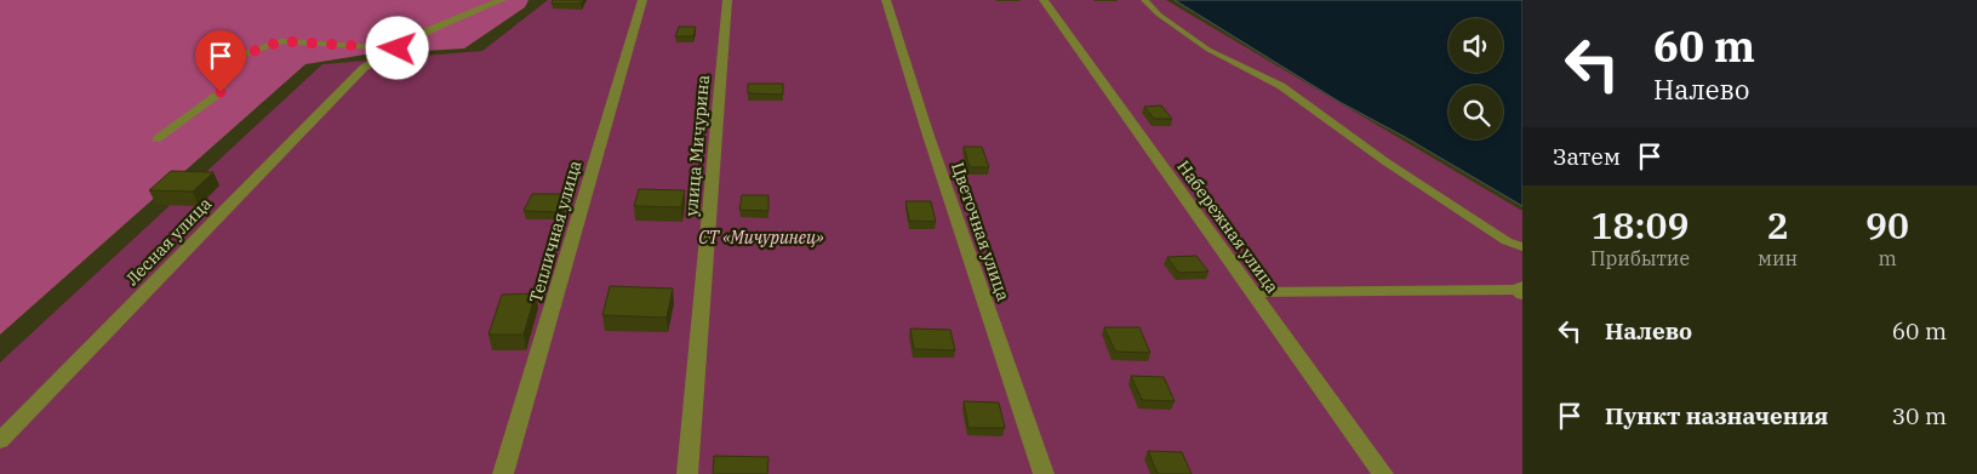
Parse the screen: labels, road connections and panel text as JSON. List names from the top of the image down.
{
  "streets": {
    "street": [
      "улица Мичурина",
      "Набережная улица",
      "Тепличная улица",
      "Цветочная улица",
      "Лесная улица"
    ]
  },
  "parks": ["СТ «Мичуринец»"],
  "page": {
    "turn": ["60 m", "Налево"],
    "then": "Затем",
    "eta": [
      "18:09",
      "Прибытие",
      "2",
      "мин",
      "90",
      "m"
    ],
    "list": [
      {
        "name": "Налево",
        "value": "60 m"
      },
      {
        "name": "Пункт назначения",
        "value": "30 m"
      }
    ]
  }
}
